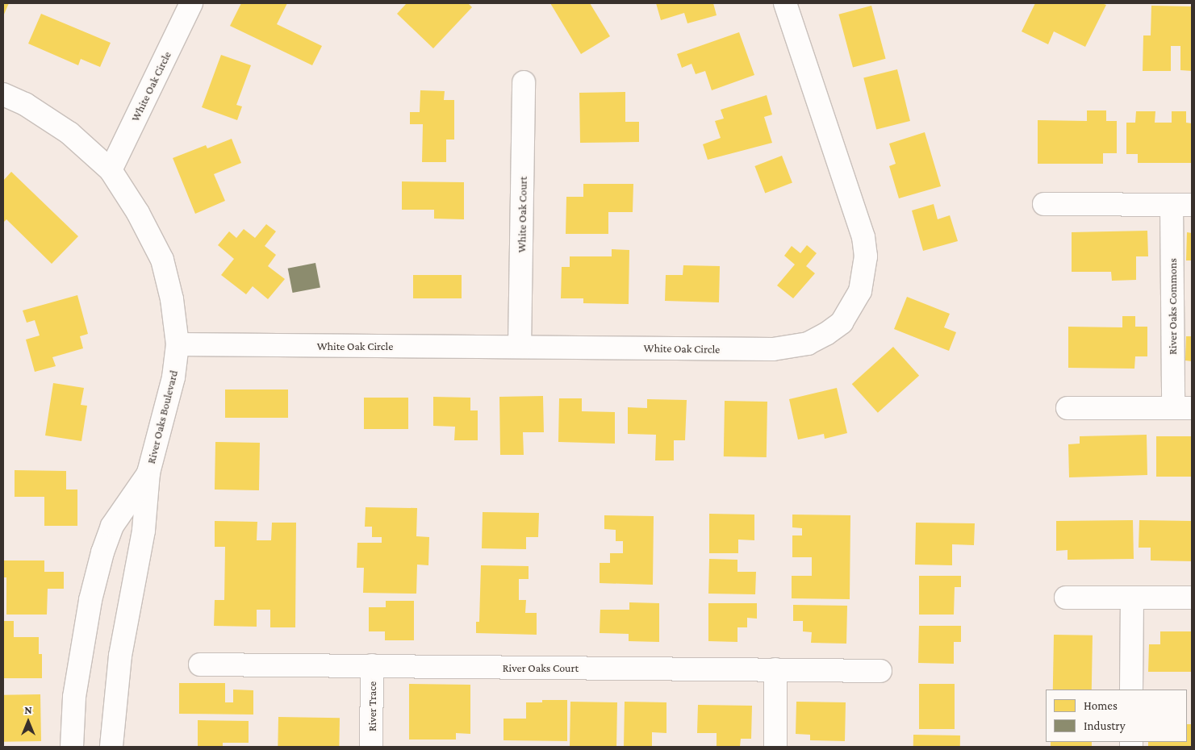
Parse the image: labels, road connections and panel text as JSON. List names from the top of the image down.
{
  "streets": {
    "street": [
      "White Oak Circle",
      "White Oak Court",
      "River Oaks Commons",
      "River Oaks Boulevard",
      "River Oaks Court",
      "River Trace"
    ]
  },
  "crossings": [
    ["White Oak Circle", "White Oak Court"],
    ["White Oak Circle", "River Oaks Boulevard"],
    ["River Oaks Court", "River Trace"]
  ],
  "legend": ["Homes", "Industry"],
  "north": "top"
}
